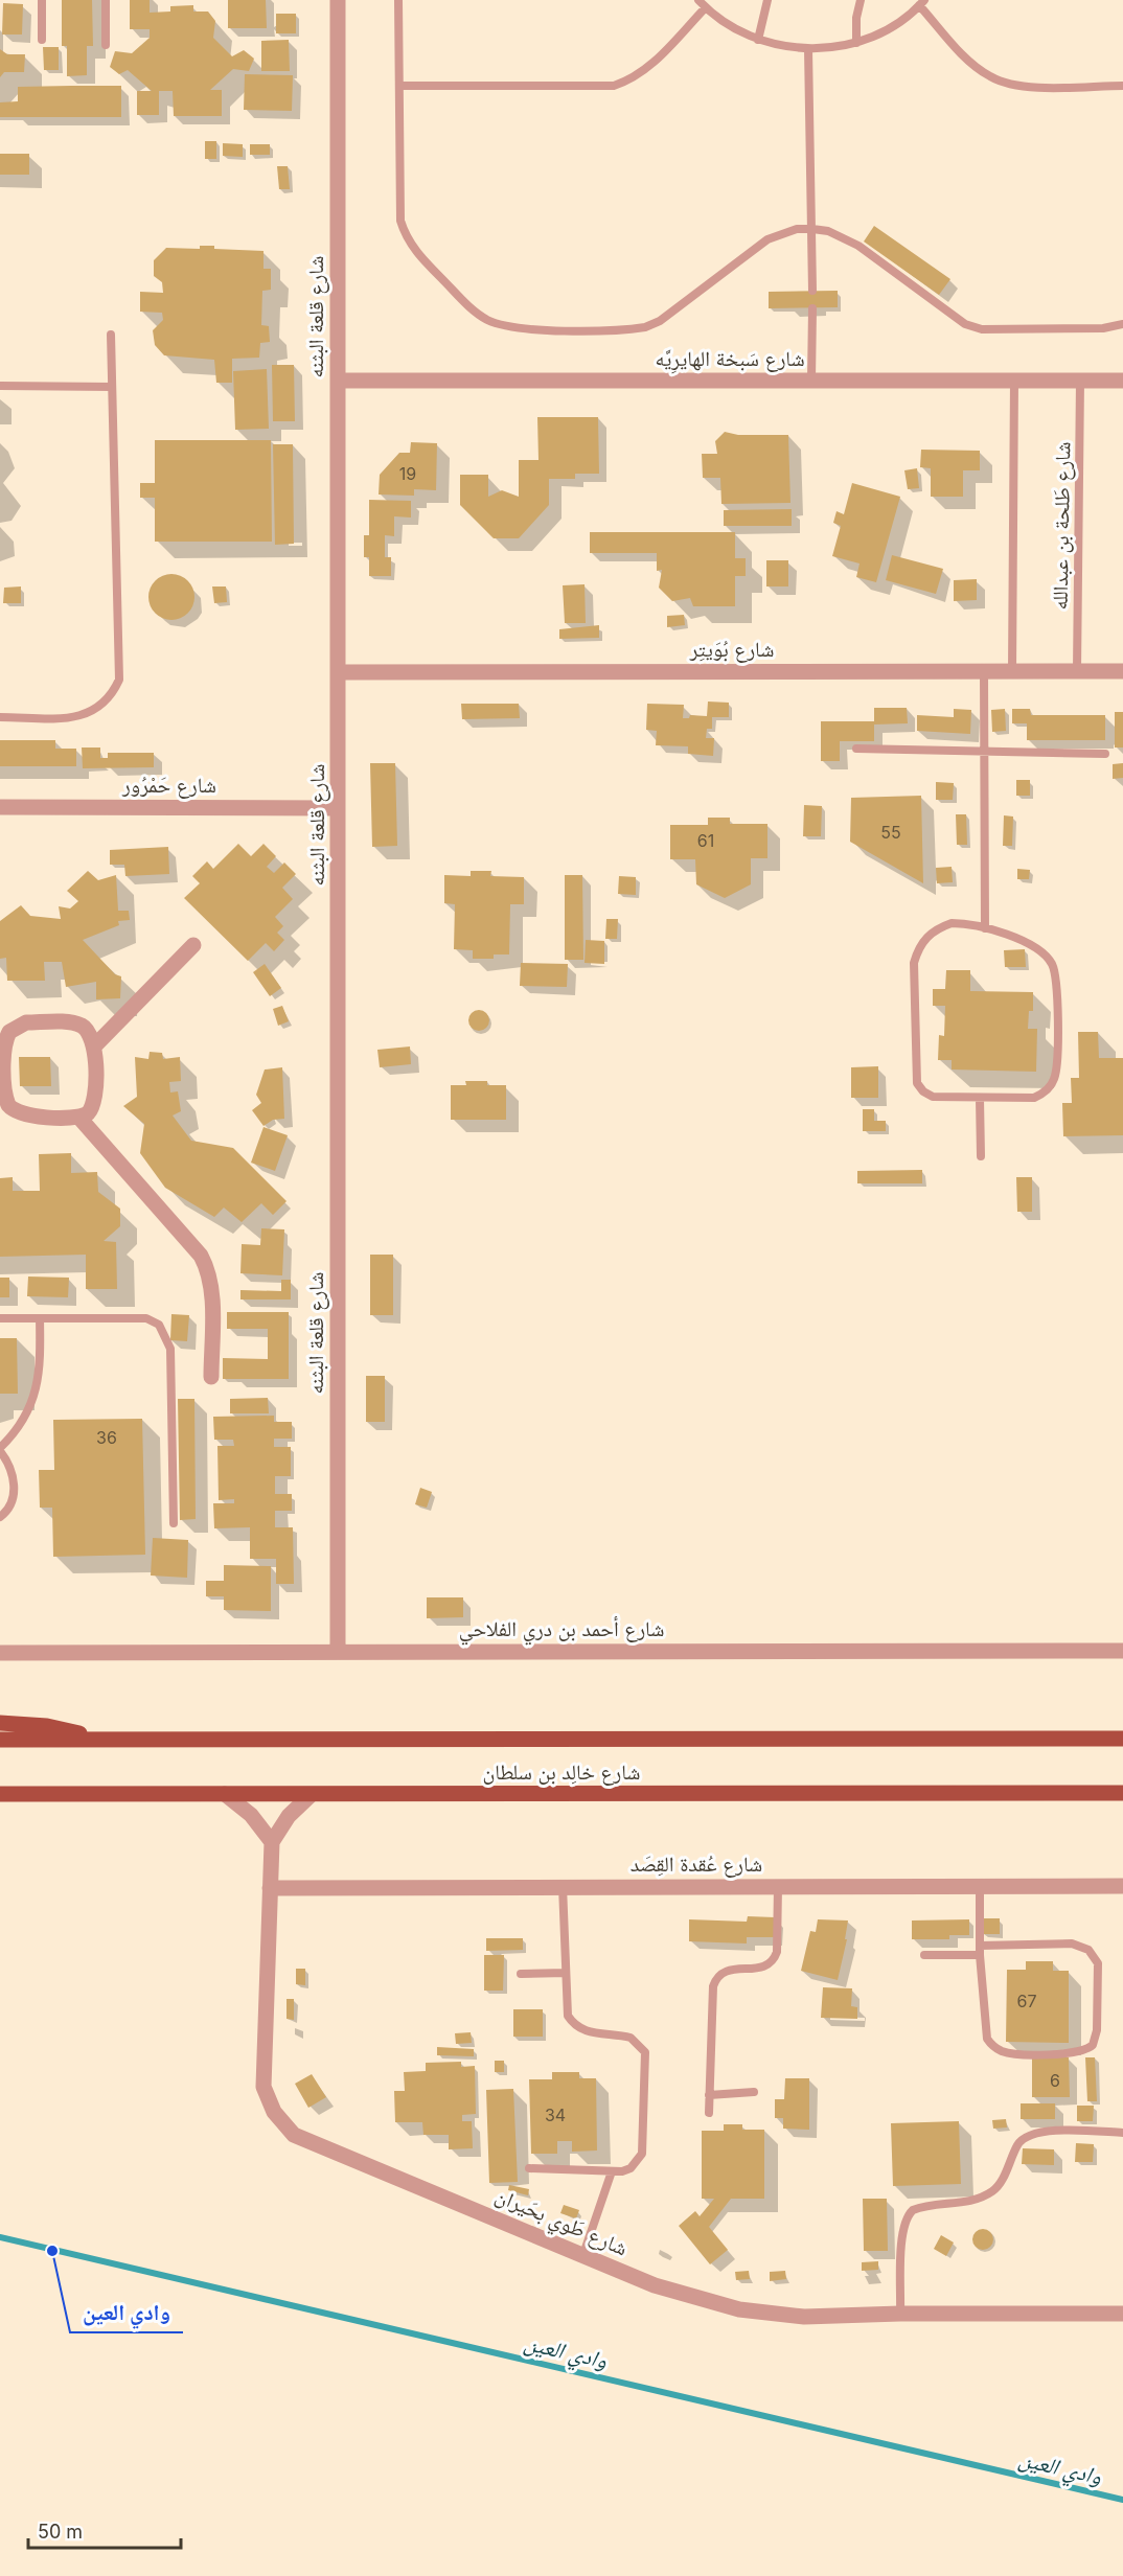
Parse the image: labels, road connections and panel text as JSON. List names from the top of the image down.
{
  "streets": {
    "main road": ["شارع خالِد بن سلطان"],
    "street": [
      "شارع قلعة البثنه",
      "شارع سَبخة الهايرِيَّه",
      "شارع بُوَيتِر",
      "شارع حَمْرُور",
      "شارع أحمد بن دري الفلاحي",
      "شارع عُقدة القِصَد",
      "شارع طَوي بحَيران"
    ],
    "lane": ["شارع طَلحة بن عبدالله"]
  },
  "crossings": [
    ["شارع قلعة البثنه", "شارع سَبخة الهايرِيَّه"],
    ["شارع قلعة البثنه", "شارع بُوَيتِر"],
    ["شارع قلعة البثنه", "شارع حَمْرُور"],
    ["شارع قلعة البثنه", "شارع أحمد بن دري الفلاحي"],
    ["شارع سَبخة الهايرِيَّه", "شارع طَلحة بن عبدالله"],
    ["شارع طَلحة بن عبدالله", "شارع بُوَيتِر"],
    ["شارع عُقدة القِصَد", "شارع طَوي بحَيران"]
  ],
  "water": ["وادي العين"],
  "places": ["وادي العين"],
  "house_numbers": [
    "19",
    "55",
    "61",
    "36",
    "67",
    "6",
    "34"
  ],
  "scale_bar": "50 m"
}
